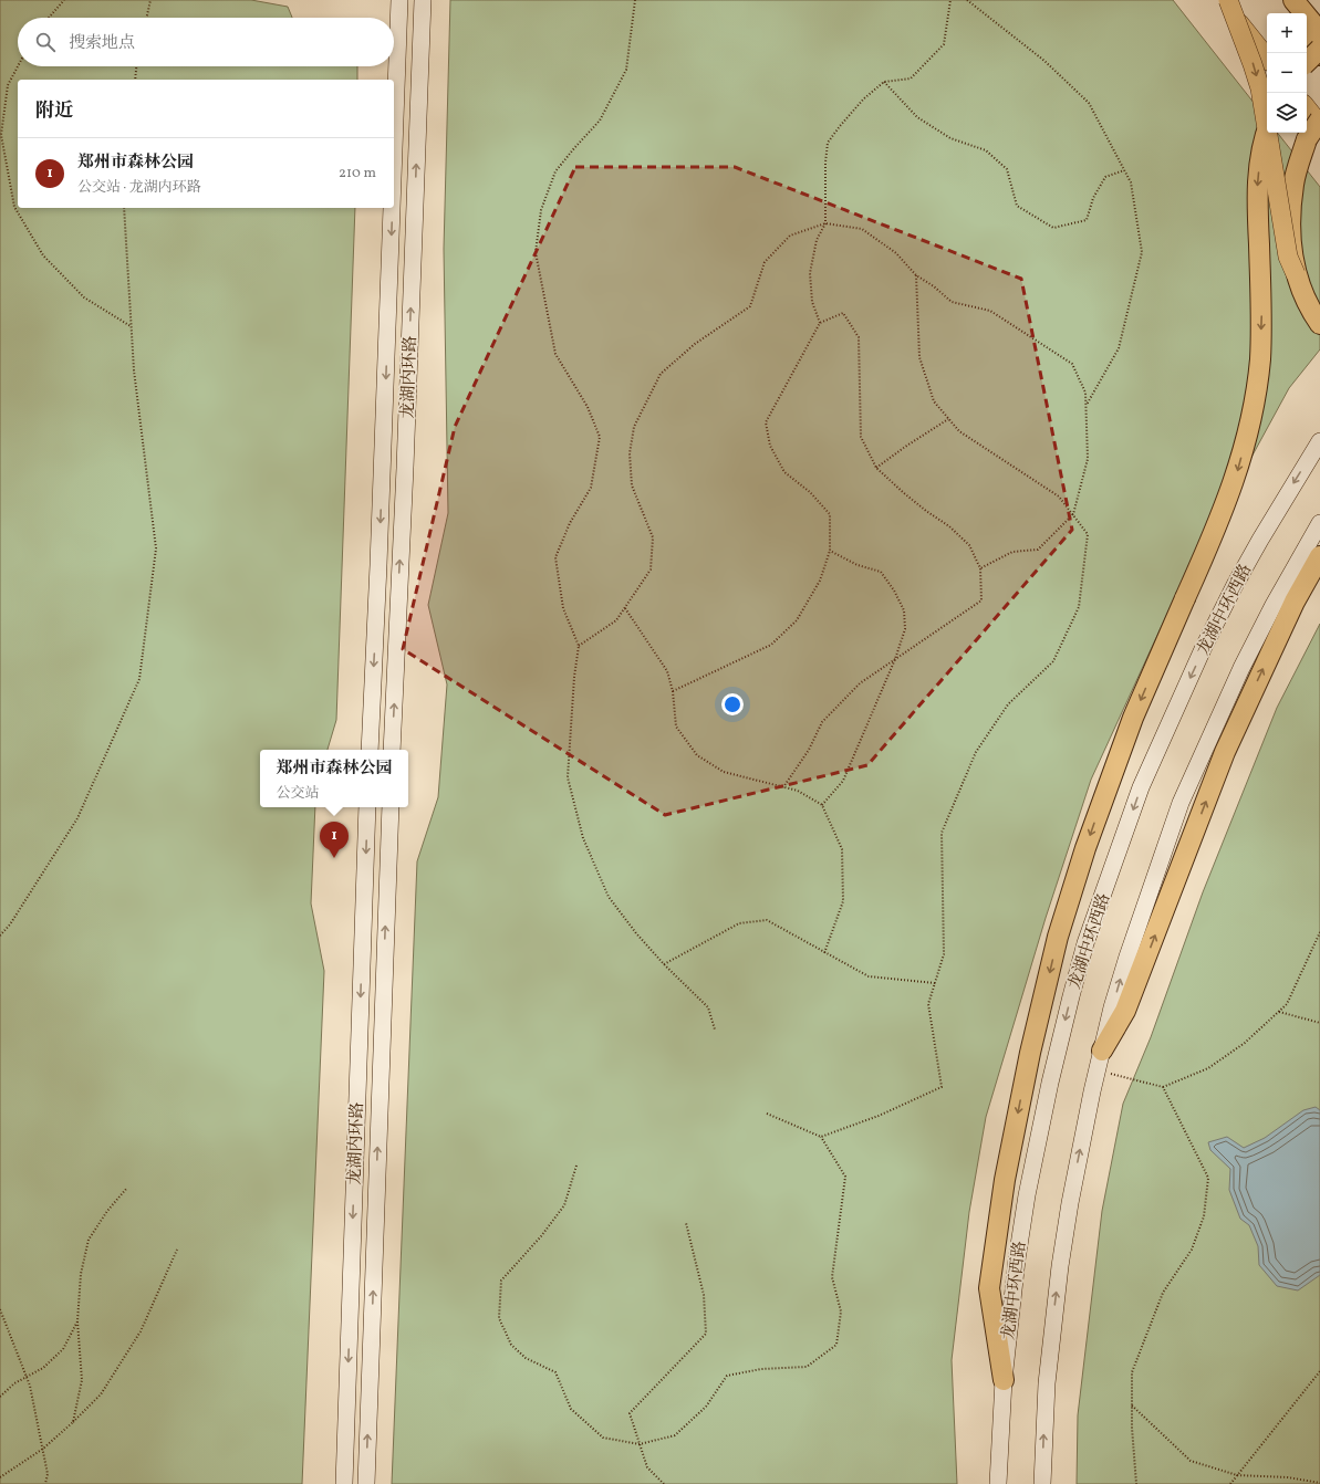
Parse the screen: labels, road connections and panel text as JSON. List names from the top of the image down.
{
  "streets": {
    "main road": ["龙湖内环路", "龙湖中环西路"]
  },
  "page": {
    "map_buttons": ["+", "−"],
    "search": "搜索地点",
    "heading": "附近",
    "list": [
      {
        "mark": "1",
        "name": "郑州市森林公园",
        "note": "公交站 · 龙湖内环路",
        "value": "210 m"
      }
    ],
    "popup": ["郑州市森林公园", "公交站"],
    "pins": "1"
  }
}
